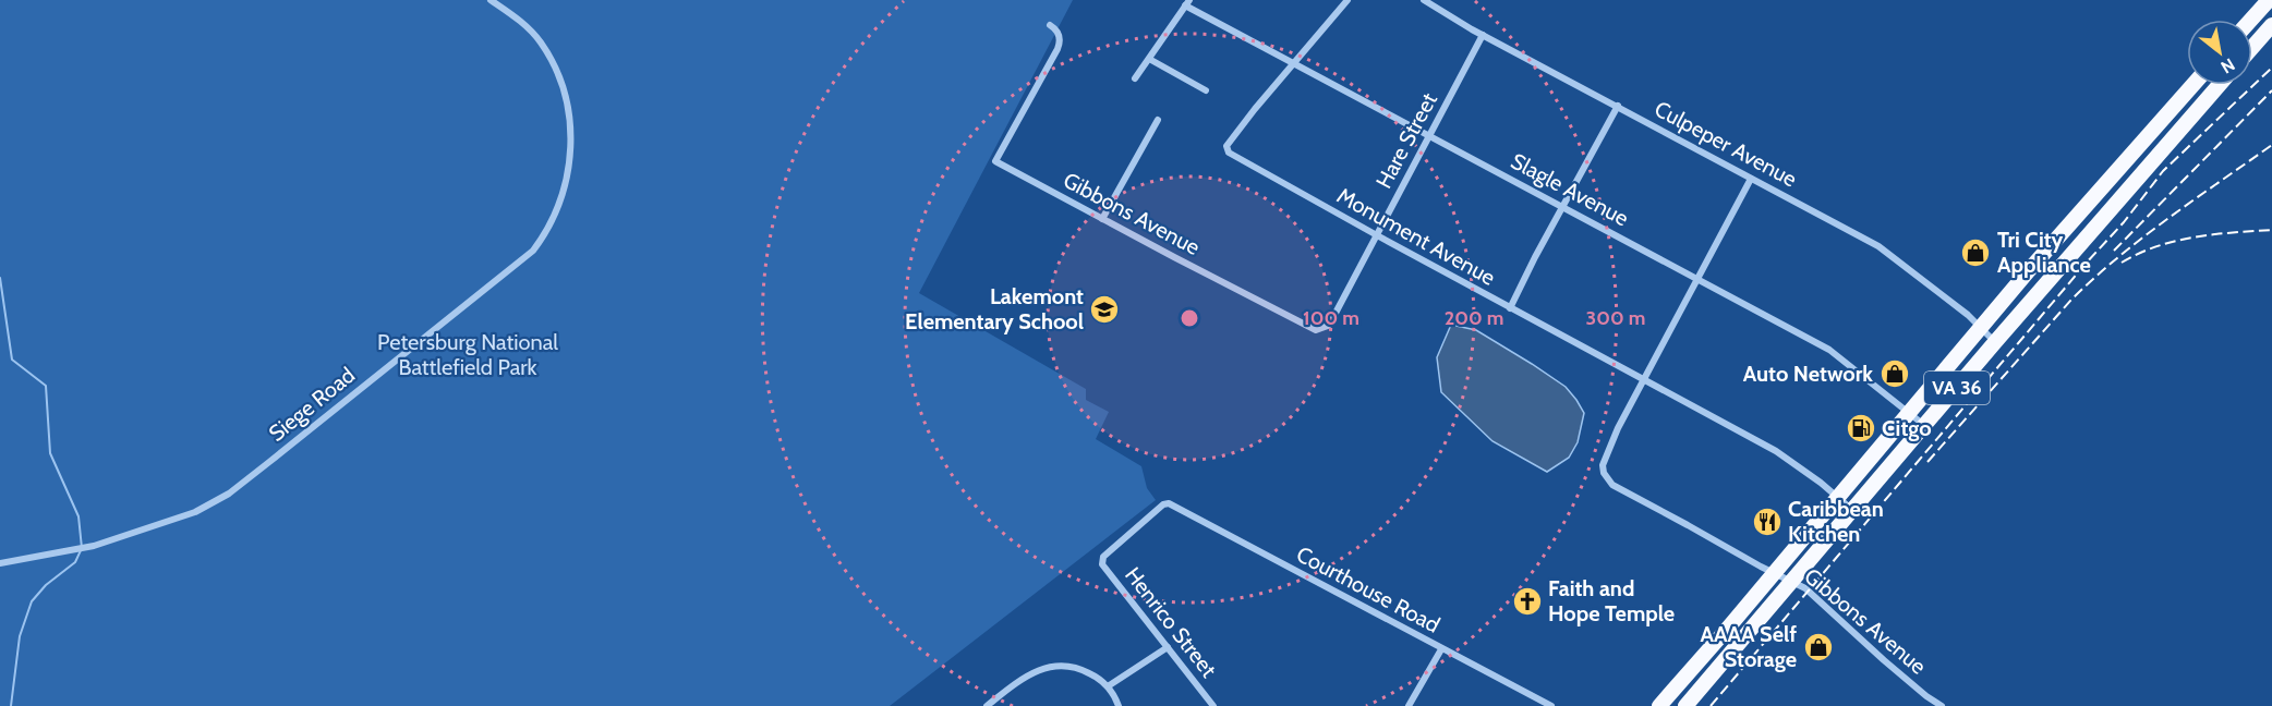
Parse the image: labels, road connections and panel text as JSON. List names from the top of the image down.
{
  "streets": {
    "highway": ["VA 36"],
    "street": [
      "Hare Street",
      "Culpeper Avenue",
      "Slagle Avenue",
      "Gibbons Avenue",
      "Monument Avenue",
      "Siege Road",
      "Courthouse Road",
      "Henrico Street"
    ]
  },
  "crossings": [
    ["Hare Street", "Culpeper Avenue"],
    ["Hare Street", "Slagle Avenue"],
    ["Hare Street", "Gibbons Avenue"],
    ["Hare Street", "Monument Avenue"],
    ["Culpeper Avenue", "Gibbons Avenue"],
    ["Culpeper Avenue", "VA 36"],
    ["Slagle Avenue", "Gibbons Avenue"],
    ["Slagle Avenue", "Monument Avenue"],
    ["Slagle Avenue", "VA 36"],
    ["Gibbons Avenue", "Monument Avenue"],
    ["Gibbons Avenue", "VA 36"],
    ["Monument Avenue", "VA 36"],
    ["Courthouse Road", "Henrico Street"]
  ],
  "parks": ["Petersburg National Battlefield Park"],
  "places": {
    "shop": ["Tri City Appliance", "Auto Network", "AAAA Self Storage"],
    "school or university": ["Lakemont Elementary School"],
    "fuel station": ["Citgo"],
    "restaurant": ["Caribbean Kitchen"],
    "church": ["Faith and Hope Temple"]
  },
  "north": "bottom right",
  "rings": ["100 m", "200 m", "300 m"]
}
